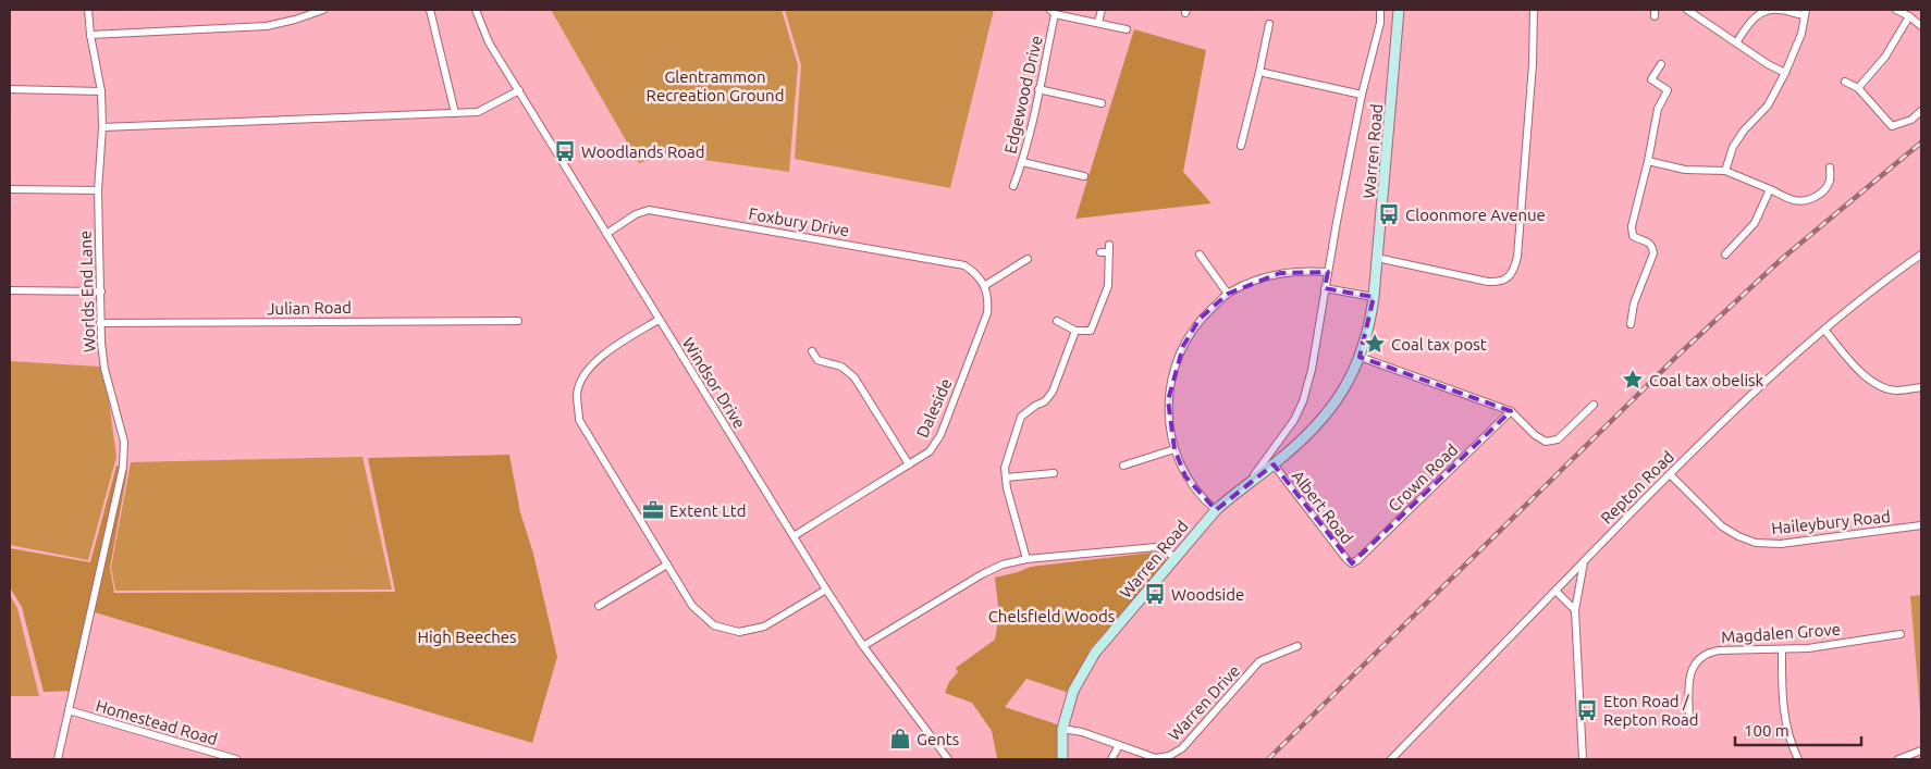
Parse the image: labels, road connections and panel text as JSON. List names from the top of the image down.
{
  "streets": {
    "street": [
      "Edgewood Drive",
      "Warren Road",
      "Foxbury Drive",
      "Worlds End Lane",
      "Julian Road",
      "Windsor Drive",
      "Daleside",
      "Crown Road",
      "Repton Road",
      "Albert Road",
      "Haileybury Road",
      "Magdalen Grove",
      "Warren Drive",
      "Homestead Road"
    ]
  },
  "crossings": [
    ["Warren Road", "Albert Road"],
    ["Warren Road", "Warren Drive"],
    ["Foxbury Drive", "Windsor Drive"],
    ["Foxbury Drive", "Daleside"],
    ["Worlds End Lane", "Julian Road"],
    ["Worlds End Lane", "Homestead Road"],
    ["Windsor Drive", "Daleside"],
    ["Crown Road", "Albert Road"],
    ["Repton Road", "Haileybury Road"]
  ],
  "parks": ["Glentrammon Recreation Ground", "Chelsfield Woods", "High Beeches"],
  "places": {
    "bus stop": [
      "Woodlands Road",
      "Cloonmore Avenue",
      "Woodside",
      "Eton Road / Repton Road"
    ],
    "place": ["Coal tax post", "Coal tax obelisk"],
    "office": ["Extent Ltd"],
    "shop": ["Gents"]
  },
  "scale_bar": "100 m"
}
